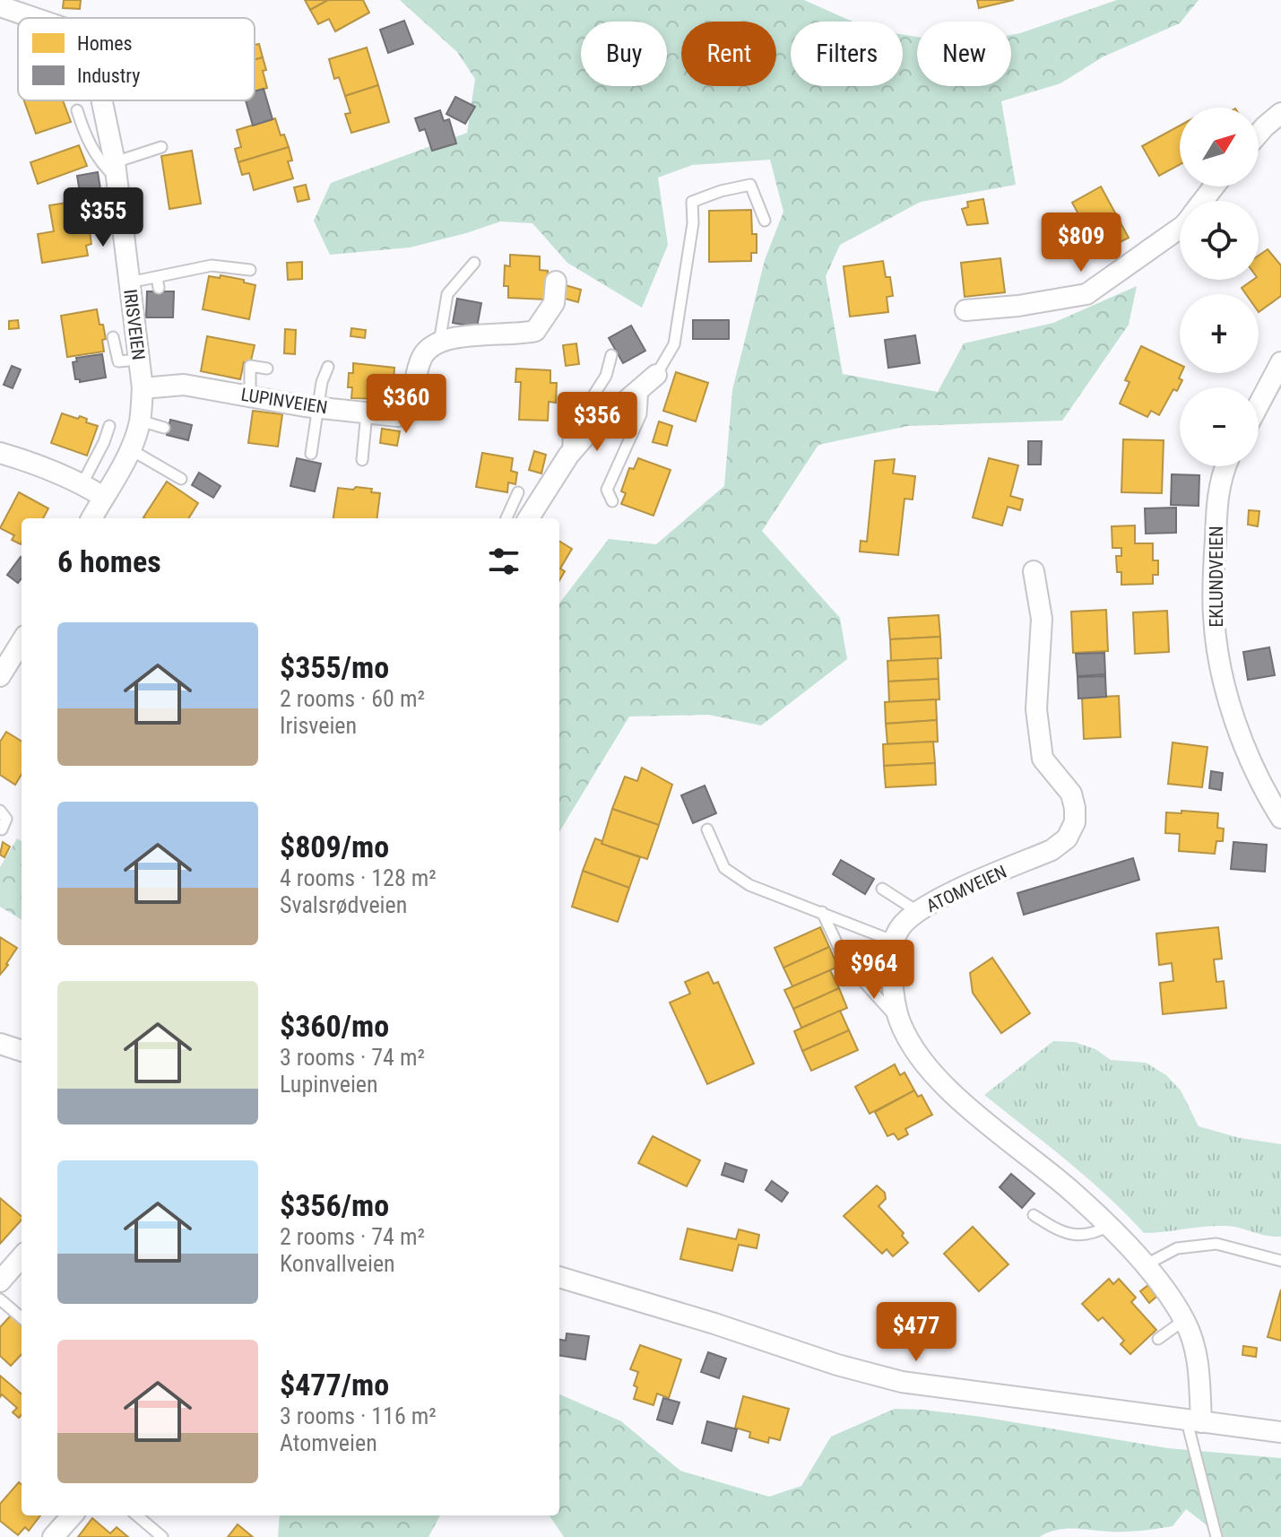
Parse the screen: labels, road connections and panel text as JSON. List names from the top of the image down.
{
  "streets": {
    "street": [
      "IRISVEIEN",
      "LUPINVEIEN",
      "EKLUNDVEIEN",
      "ATOMVEIEN"
    ]
  },
  "crossings": [
    ["IRISVEIEN", "LUPINVEIEN"]
  ],
  "legend": ["Homes", "Industry"],
  "north": "top right",
  "page": {
    "chip": [
      "Buy",
      "Rent",
      "Filters",
      "New"
    ],
    "map_buttons": ["+", "−"],
    "price": [
      "$355",
      "$809",
      "$360",
      "$356",
      "$964",
      "$477"
    ],
    "heading": "6 homes",
    "list": [
      {
        "name": "$355/mo",
        "note": "2 rooms · 60 m² · Irisveien"
      },
      {
        "name": "$809/mo",
        "note": "4 rooms · 128 m² · Svalsrødveien"
      },
      {
        "name": "$360/mo",
        "note": "3 rooms · 74 m² · Lupinveien"
      },
      {
        "name": "$356/mo",
        "note": "2 rooms · 74 m² · Konvallveien"
      },
      {
        "name": "$477/mo",
        "note": "3 rooms · 116 m² · Atomveien"
      }
    ]
  }
}
